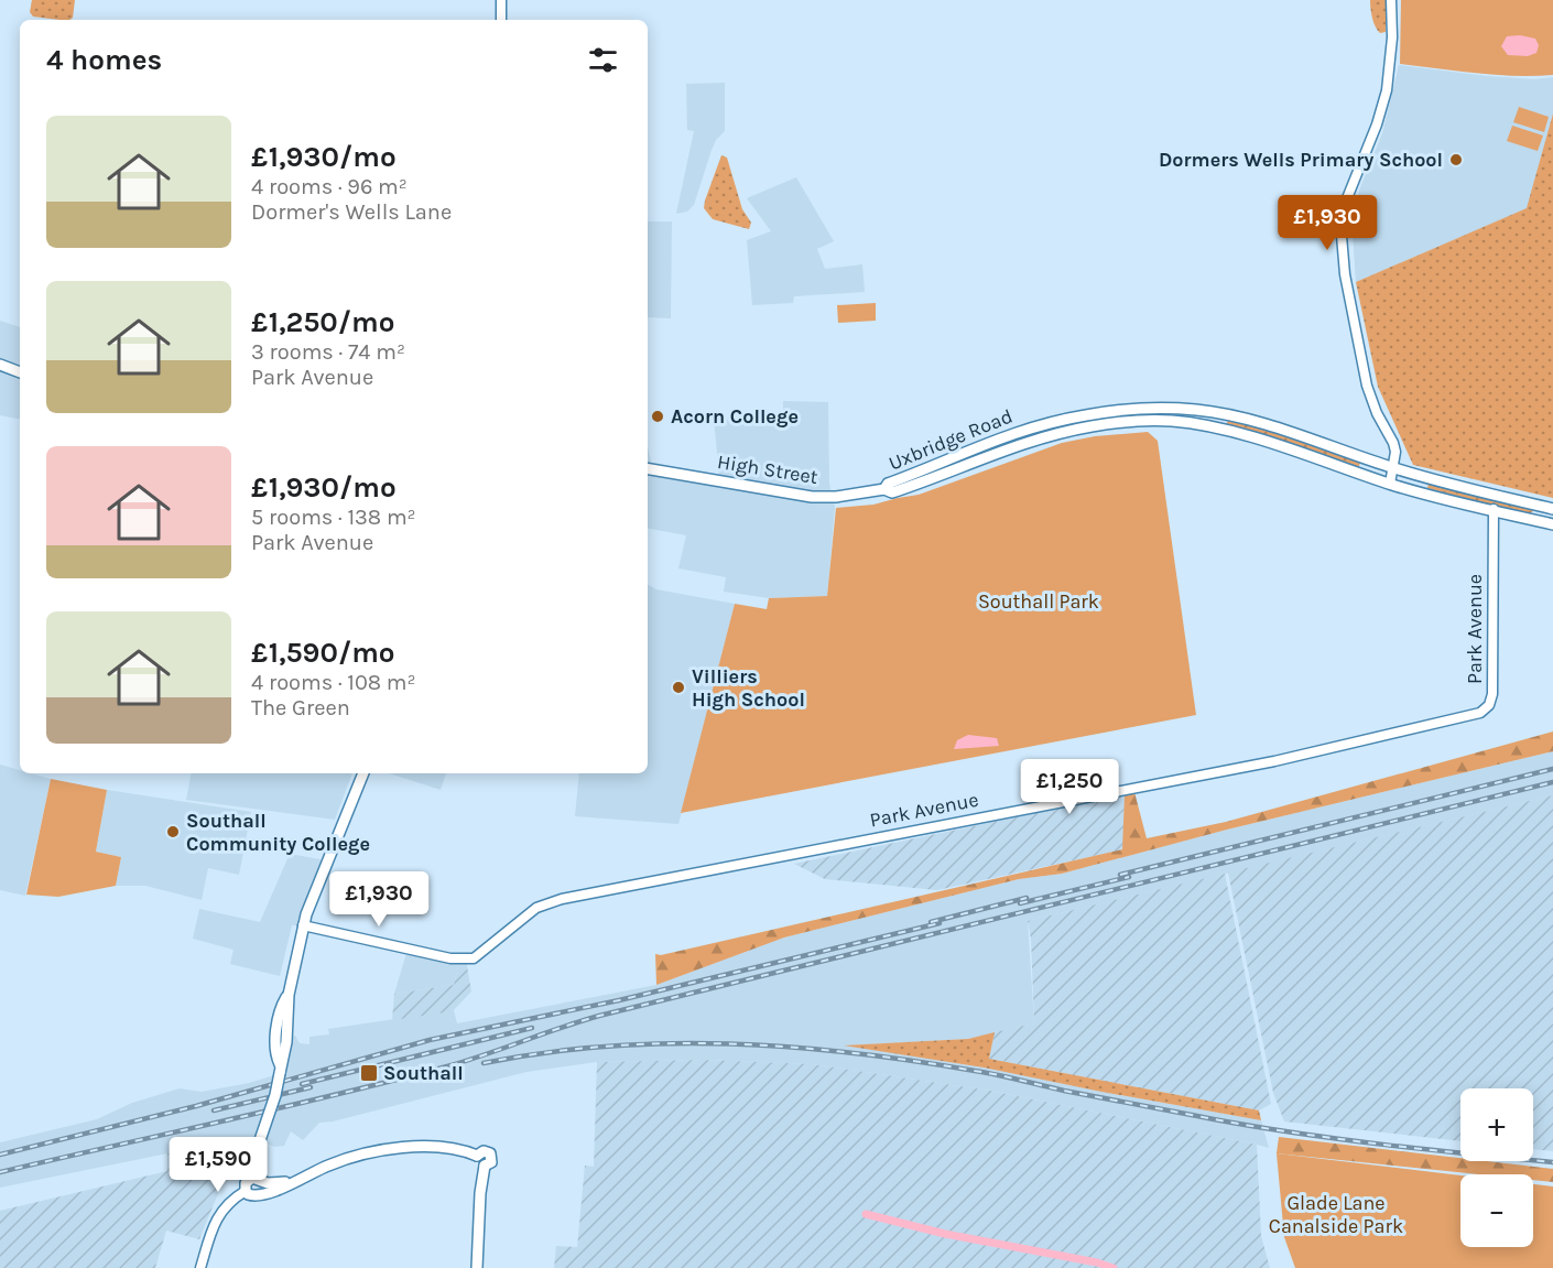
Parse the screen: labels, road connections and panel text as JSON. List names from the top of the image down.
{
  "streets": {
    "main road": ["Uxbridge Road", "High Street"],
    "street": ["Park Avenue"]
  },
  "crossings": [
    ["Uxbridge Road", "High Street"],
    ["Uxbridge Road", "Park Avenue"]
  ],
  "parks": ["Southall Park", "Glade Lane Canalside Park"],
  "places": {
    "other": [
      "Dormers Wells Primary School",
      "Acorn College",
      "Villiers High School",
      "Southall Community College"
    ],
    "transit": ["Southall"]
  },
  "page": {
    "heading": "4 homes",
    "list": [
      {
        "name": "£1,930/mo",
        "note": "4 rooms · 96 m² · Dormer's Wells Lane"
      },
      {
        "name": "£1,250/mo",
        "note": "3 rooms · 74 m² · Park Avenue"
      },
      {
        "name": "£1,930/mo",
        "note": "5 rooms · 138 m² · Park Avenue"
      },
      {
        "name": "£1,590/mo",
        "note": "4 rooms · 108 m² · The Green"
      }
    ],
    "price": [
      "£1,930",
      "£1,250",
      "£1,930",
      "£1,590"
    ],
    "map_buttons": ["+", "−"]
  }
}
